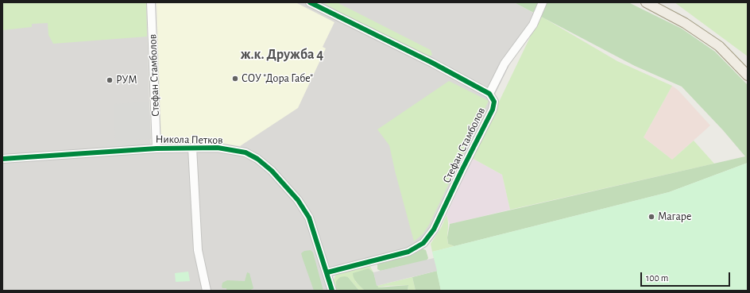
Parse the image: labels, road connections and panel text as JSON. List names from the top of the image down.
{
  "streets": {
    "street": ["Стефан Стамболов", "Никола Петков"]
  },
  "crossings": [
    ["Стефан Стамболов", "Никола Петков"]
  ],
  "districts": ["ж.к. Дружба 4"],
  "places": ["СОУ \"Дора Габе\"", "РУМ", "Магаре"],
  "scale_bar": "100 m"
}
